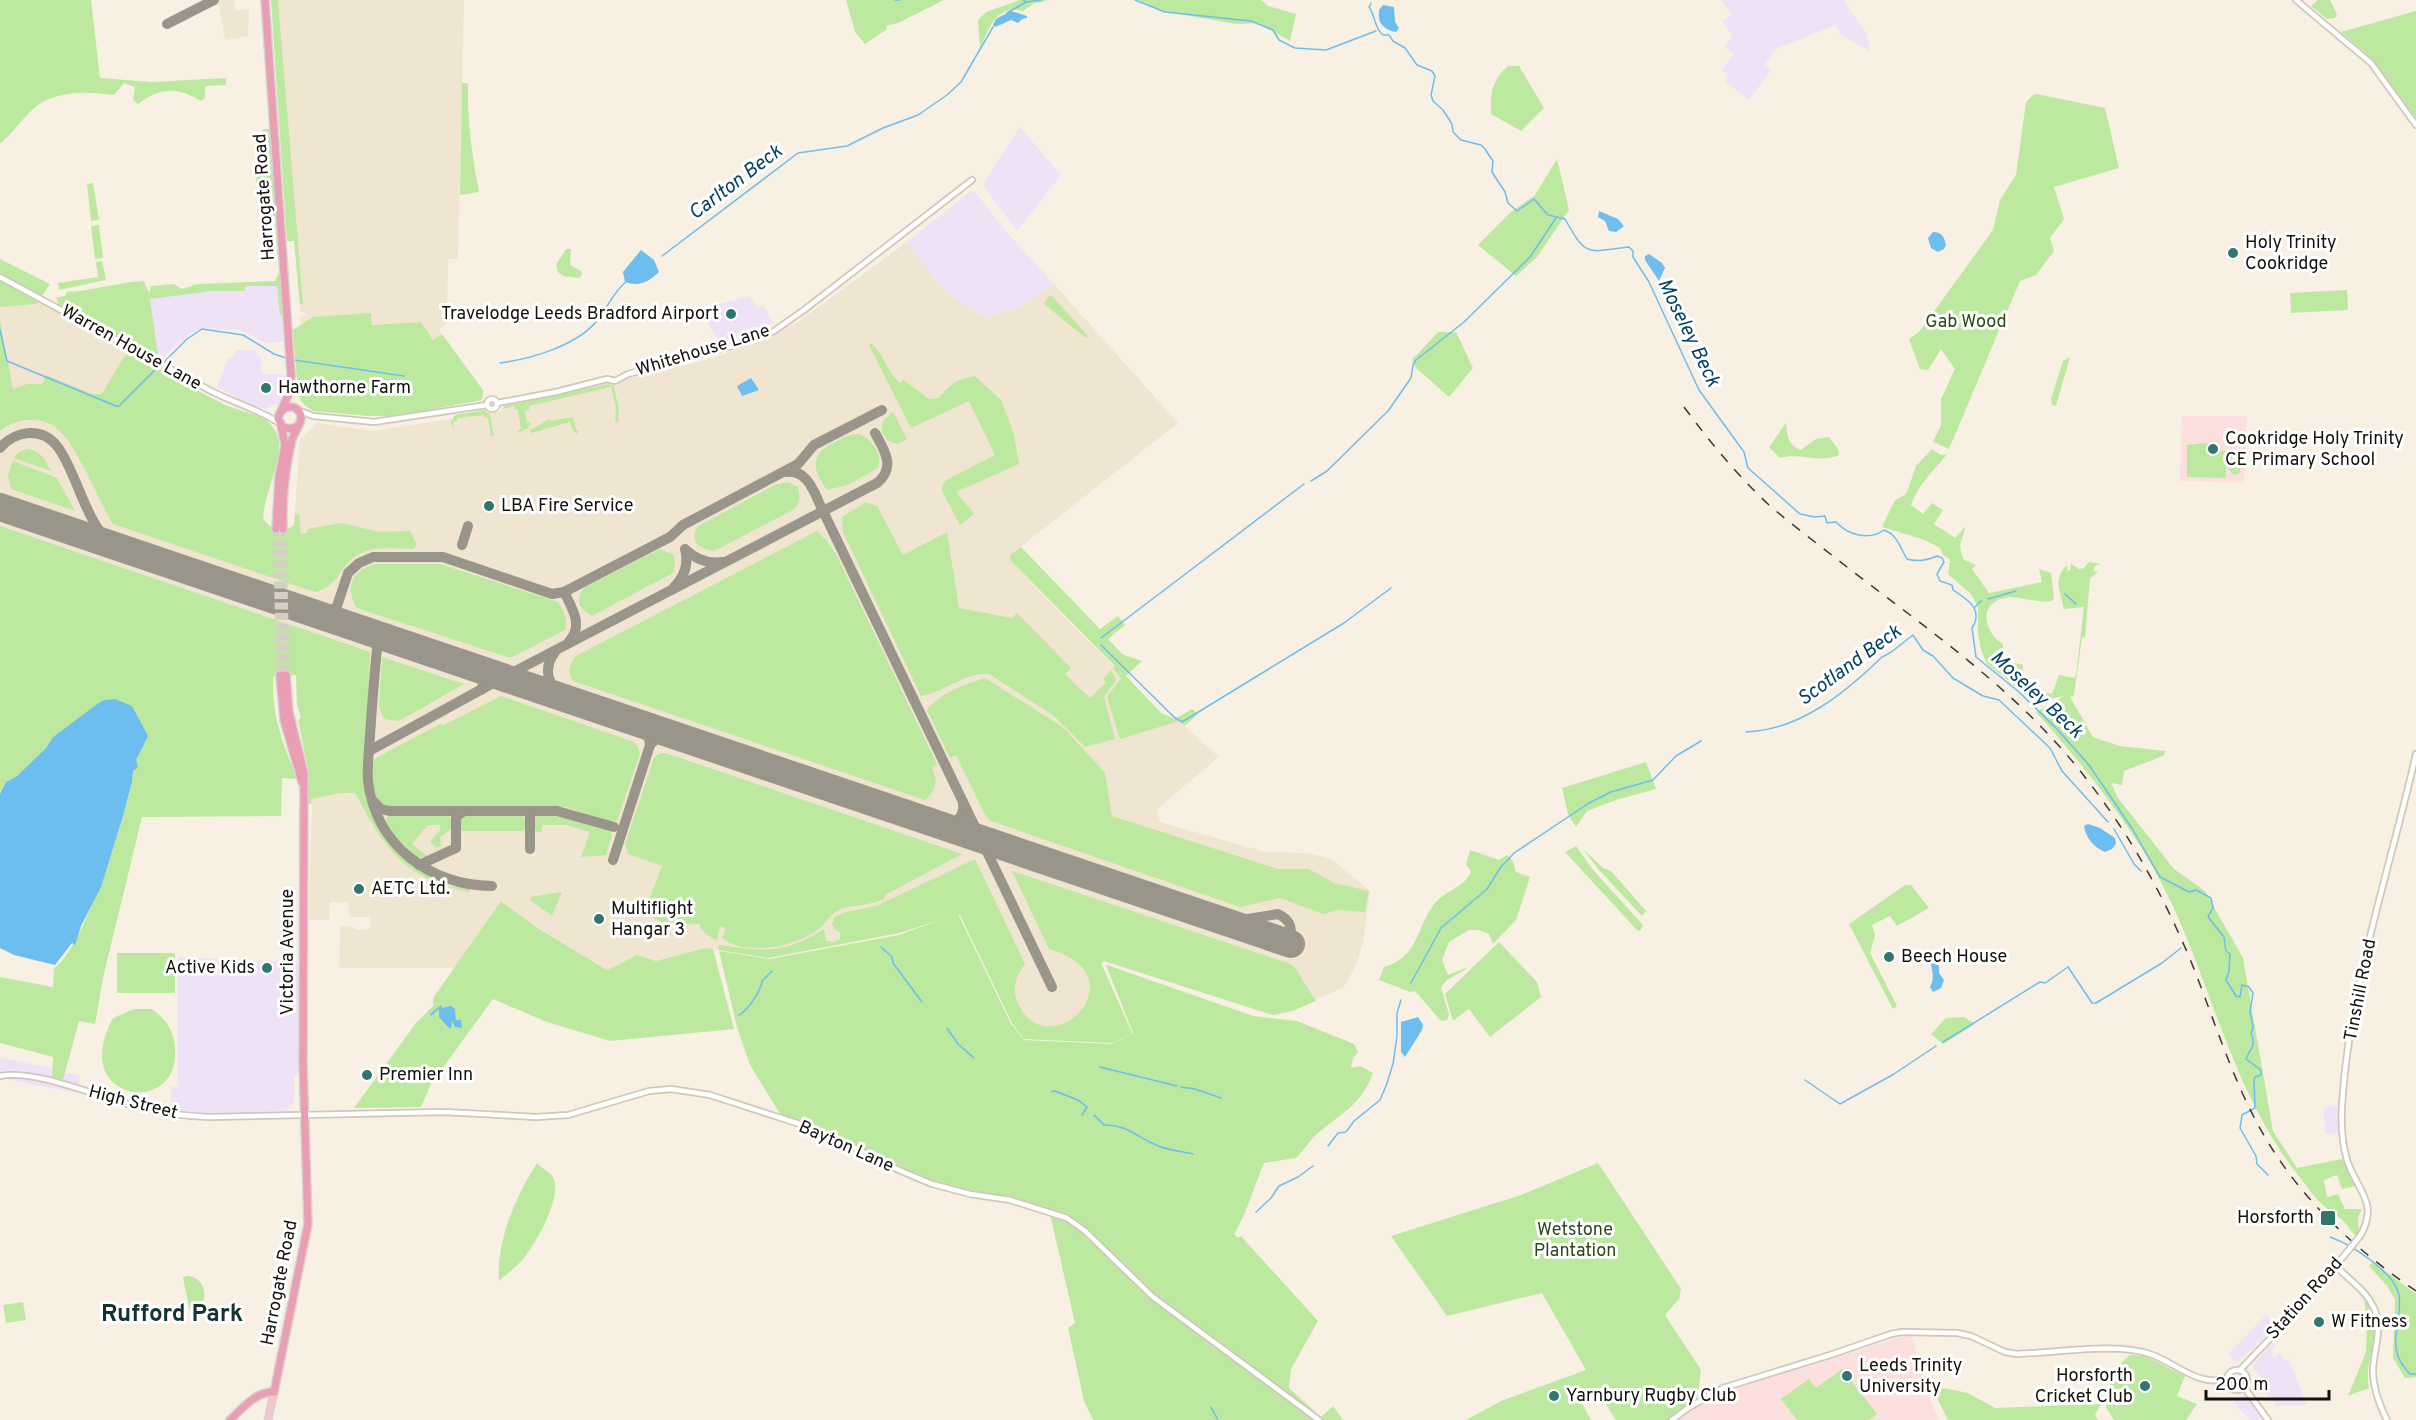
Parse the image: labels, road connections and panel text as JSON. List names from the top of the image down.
{
  "streets": {
    "highway": ["Harrogate Road", "Victoria Avenue"],
    "street": [
      "Warren House Lane",
      "Whitehouse Lane",
      "Tinshill Road",
      "High Street",
      "Bayton Lane",
      "Station Road"
    ]
  },
  "crossings": [
    ["Harrogate Road", "Warren House Lane"],
    ["Harrogate Road", "Whitehouse Lane"],
    ["Harrogate Road", "Victoria Avenue"],
    ["Harrogate Road", "High Street"],
    ["Harrogate Road", "Bayton Lane"],
    ["Warren House Lane", "Whitehouse Lane"],
    ["Victoria Avenue", "High Street"],
    ["Victoria Avenue", "Bayton Lane"],
    ["Tinshill Road", "Station Road"],
    ["High Street", "Bayton Lane"]
  ],
  "districts": ["Rufford Park"],
  "water": ["Carlton Beck", "Moseley Beck", "Scotland Beck"],
  "parks": ["Gab Wood", "Wetstone Plantation"],
  "places": {
    "other": [
      "Holy Trinity Cookridge",
      "Travelodge Leeds Bradford Airport",
      "Hawthorne Farm",
      "Cookridge Holy Trinity CE Primary School",
      "LBA Fire Service",
      "AETC Ltd.",
      "Multiflight Hangar 3",
      "Beech House",
      "Active Kids",
      "Premier Inn",
      "W Fitness",
      "Leeds Trinity University",
      "Horsforth Cricket Club",
      "Yarnbury Rugby Club"
    ],
    "transit": ["Horsforth"]
  },
  "scale_bar": "200 m"
}
